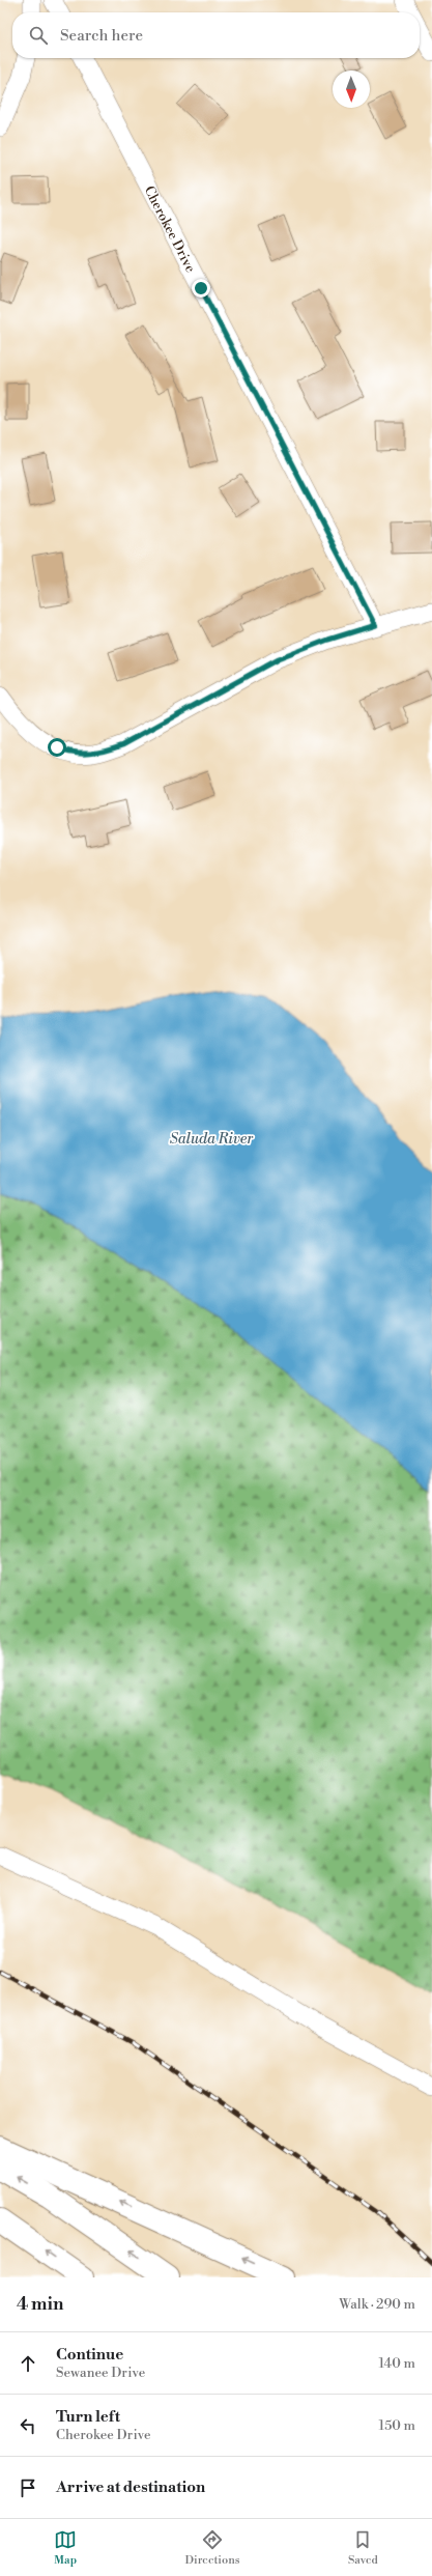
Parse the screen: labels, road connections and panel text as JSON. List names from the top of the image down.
{
  "streets": {
    "street": ["Cherokee Drive"]
  },
  "water": ["Saluda River"],
  "north": "bottom",
  "page": {
    "search": "Search here",
    "heading": ["4 min", "Walk · 290 m"],
    "list": [
      ["Continue", "Sewanee Drive", "140 m"],
      ["Turn left", "Cherokee Drive", "150 m"],
      "Arrive at destination"
    ],
    "nav": ["Map", "Directions", "Saved"]
  }
}
